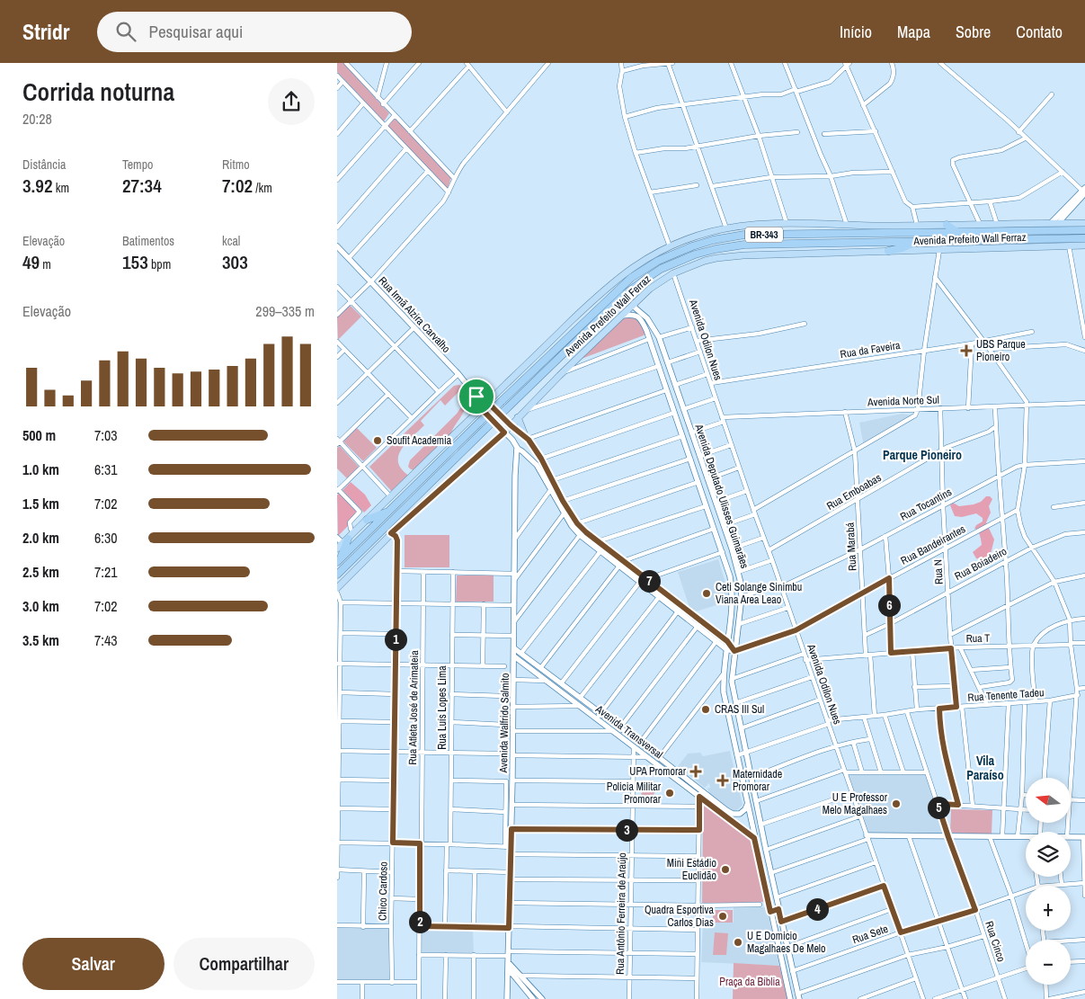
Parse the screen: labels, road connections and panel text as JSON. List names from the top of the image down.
{
  "streets": {
    "highway": ["BR-343", "Avenida Prefeito Wall Ferraz"],
    "street": [
      "Rua Irmã Alzira Carvalho",
      "Avenida Odilon Nues",
      "Rua da Faveira",
      "Avenida Norte Sul",
      "Rua Emboabas",
      "Avenida Deputado Ulisses Guimarães",
      "Rua Tocantins",
      "Rua Bandeirantes",
      "Rua Marabá",
      "Rua Boiadeiro",
      "Rua N",
      "Rua T",
      "Rua Tenente Tadeu",
      "Rua Atleta José de Arimateia",
      "Rua Luís Lopes Lima",
      "Avenida Walfrido Salmito",
      "Avenida Transversal",
      "Chico Cardoso",
      "Rua Antônio Ferreira de Araújo",
      "Rua Sete",
      "Rua Cinco"
    ]
  },
  "crossings": [
    ["Avenida Prefeito Wall Ferraz", "Rua Irmã Alzira Carvalho"],
    ["Avenida Prefeito Wall Ferraz", "Avenida Odilon Nues"],
    ["Avenida Prefeito Wall Ferraz", "Avenida Deputado Ulisses Guimarães"],
    ["Avenida Prefeito Wall Ferraz", "Chico Cardoso"],
    ["Rua Irmã Alzira Carvalho", "Avenida Deputado Ulisses Guimarães"],
    ["Rua Irmã Alzira Carvalho", "Rua Bandeirantes"],
    ["Rua Irmã Alzira Carvalho", "Avenida Walfrido Salmito"],
    ["Avenida Odilon Nues", "Rua da Faveira"],
    ["Avenida Odilon Nues", "Avenida Norte Sul"],
    ["Avenida Odilon Nues", "Rua Emboabas"],
    ["Avenida Odilon Nues", "Rua Tocantins"],
    ["Avenida Odilon Nues", "Rua Bandeirantes"],
    ["Avenida Odilon Nues", "Rua T"],
    ["Avenida Odilon Nues", "Rua Tenente Tadeu"],
    ["Avenida Odilon Nues", "Rua Sete"],
    ["Avenida Norte Sul", "Avenida Deputado Ulisses Guimarães"],
    ["Avenida Norte Sul", "Rua Marabá"],
    ["Avenida Norte Sul", "Rua N"],
    ["Rua Emboabas", "Rua Marabá"],
    ["Rua Emboabas", "Rua N"],
    ["Avenida Deputado Ulisses Guimarães", "Rua Tocantins"],
    ["Avenida Deputado Ulisses Guimarães", "Rua Bandeirantes"],
    ["Avenida Deputado Ulisses Guimarães", "Rua Tenente Tadeu"],
    ["Avenida Deputado Ulisses Guimarães", "Avenida Transversal"],
    ["Avenida Deputado Ulisses Guimarães", "Rua Sete"],
    ["Rua Tocantins", "Rua Marabá"],
    ["Rua Tocantins", "Rua N"],
    ["Rua Bandeirantes", "Rua Marabá"],
    ["Rua Bandeirantes", "Rua N"],
    ["Rua Marabá", "Rua Boiadeiro"],
    ["Rua Marabá", "Rua T"],
    ["Rua Marabá", "Rua Tenente Tadeu"],
    ["Rua Boiadeiro", "Rua N"],
    ["Rua N", "Rua T"],
    ["Rua N", "Rua Tenente Tadeu"],
    ["Rua Tenente Tadeu", "Rua Cinco"],
    ["Avenida Walfrido Salmito", "Avenida Transversal"],
    ["Avenida Transversal", "Rua Antônio Ferreira de Araújo"],
    ["Rua Sete", "Rua Cinco"]
  ],
  "districts": ["Parque Pioneiro", "Vila Paraíso"],
  "parks": ["Praça da Bíblia"],
  "places": {
    "health": ["UBS Parque Pioneiro", "UPA Promorar", "Maternidade Promorar"],
    "other": [
      "Soufit Academia",
      "Ceti Solange Sinimbu Viana Area Leao",
      "CRAS III Sul",
      "Policia Militar Promorar",
      "U E Professor Melo Magalhaes",
      "Mini Estádio Euclidão",
      "Quadra Esportiva Carlos Dias",
      "U E Domicio Magalhaes De Melo"
    ]
  },
  "north": "left",
  "page": {
    "header": "Stridr",
    "search": "Pesquisar aqui",
    "nav": [
      "Início",
      "Mapa",
      "Sobre",
      "Contato"
    ],
    "heading": ["Corrida noturna", "20:28"],
    "stats": [
      ["Distância", "3.92 km"],
      ["Tempo", "27:34"],
      ["Ritmo", "7:02 /km"],
      ["Elevação", "49 m"],
      ["Batimentos", "153 bpm"],
      ["kcal", "303"]
    ],
    "chart": ["Elevação", "299–335 m"],
    "list": [
      {
        "name": "500 m",
        "note": "7:03"
      },
      {
        "name": "1.0 km",
        "note": "6:31"
      },
      {
        "name": "1.5 km",
        "note": "7:02"
      },
      {
        "name": "2.0 km",
        "note": "6:30"
      },
      {
        "name": "2.5 km",
        "note": "7:21"
      },
      {
        "name": "3.0 km",
        "note": "7:02"
      },
      {
        "name": "3.5 km",
        "note": "7:43"
      }
    ],
    "pins": [
      "7",
      "6",
      "1",
      "5",
      "3",
      "4",
      "2"
    ],
    "map_buttons": ["+", "−"],
    "buttons": ["Salvar", "Compartilhar"]
  }
}
